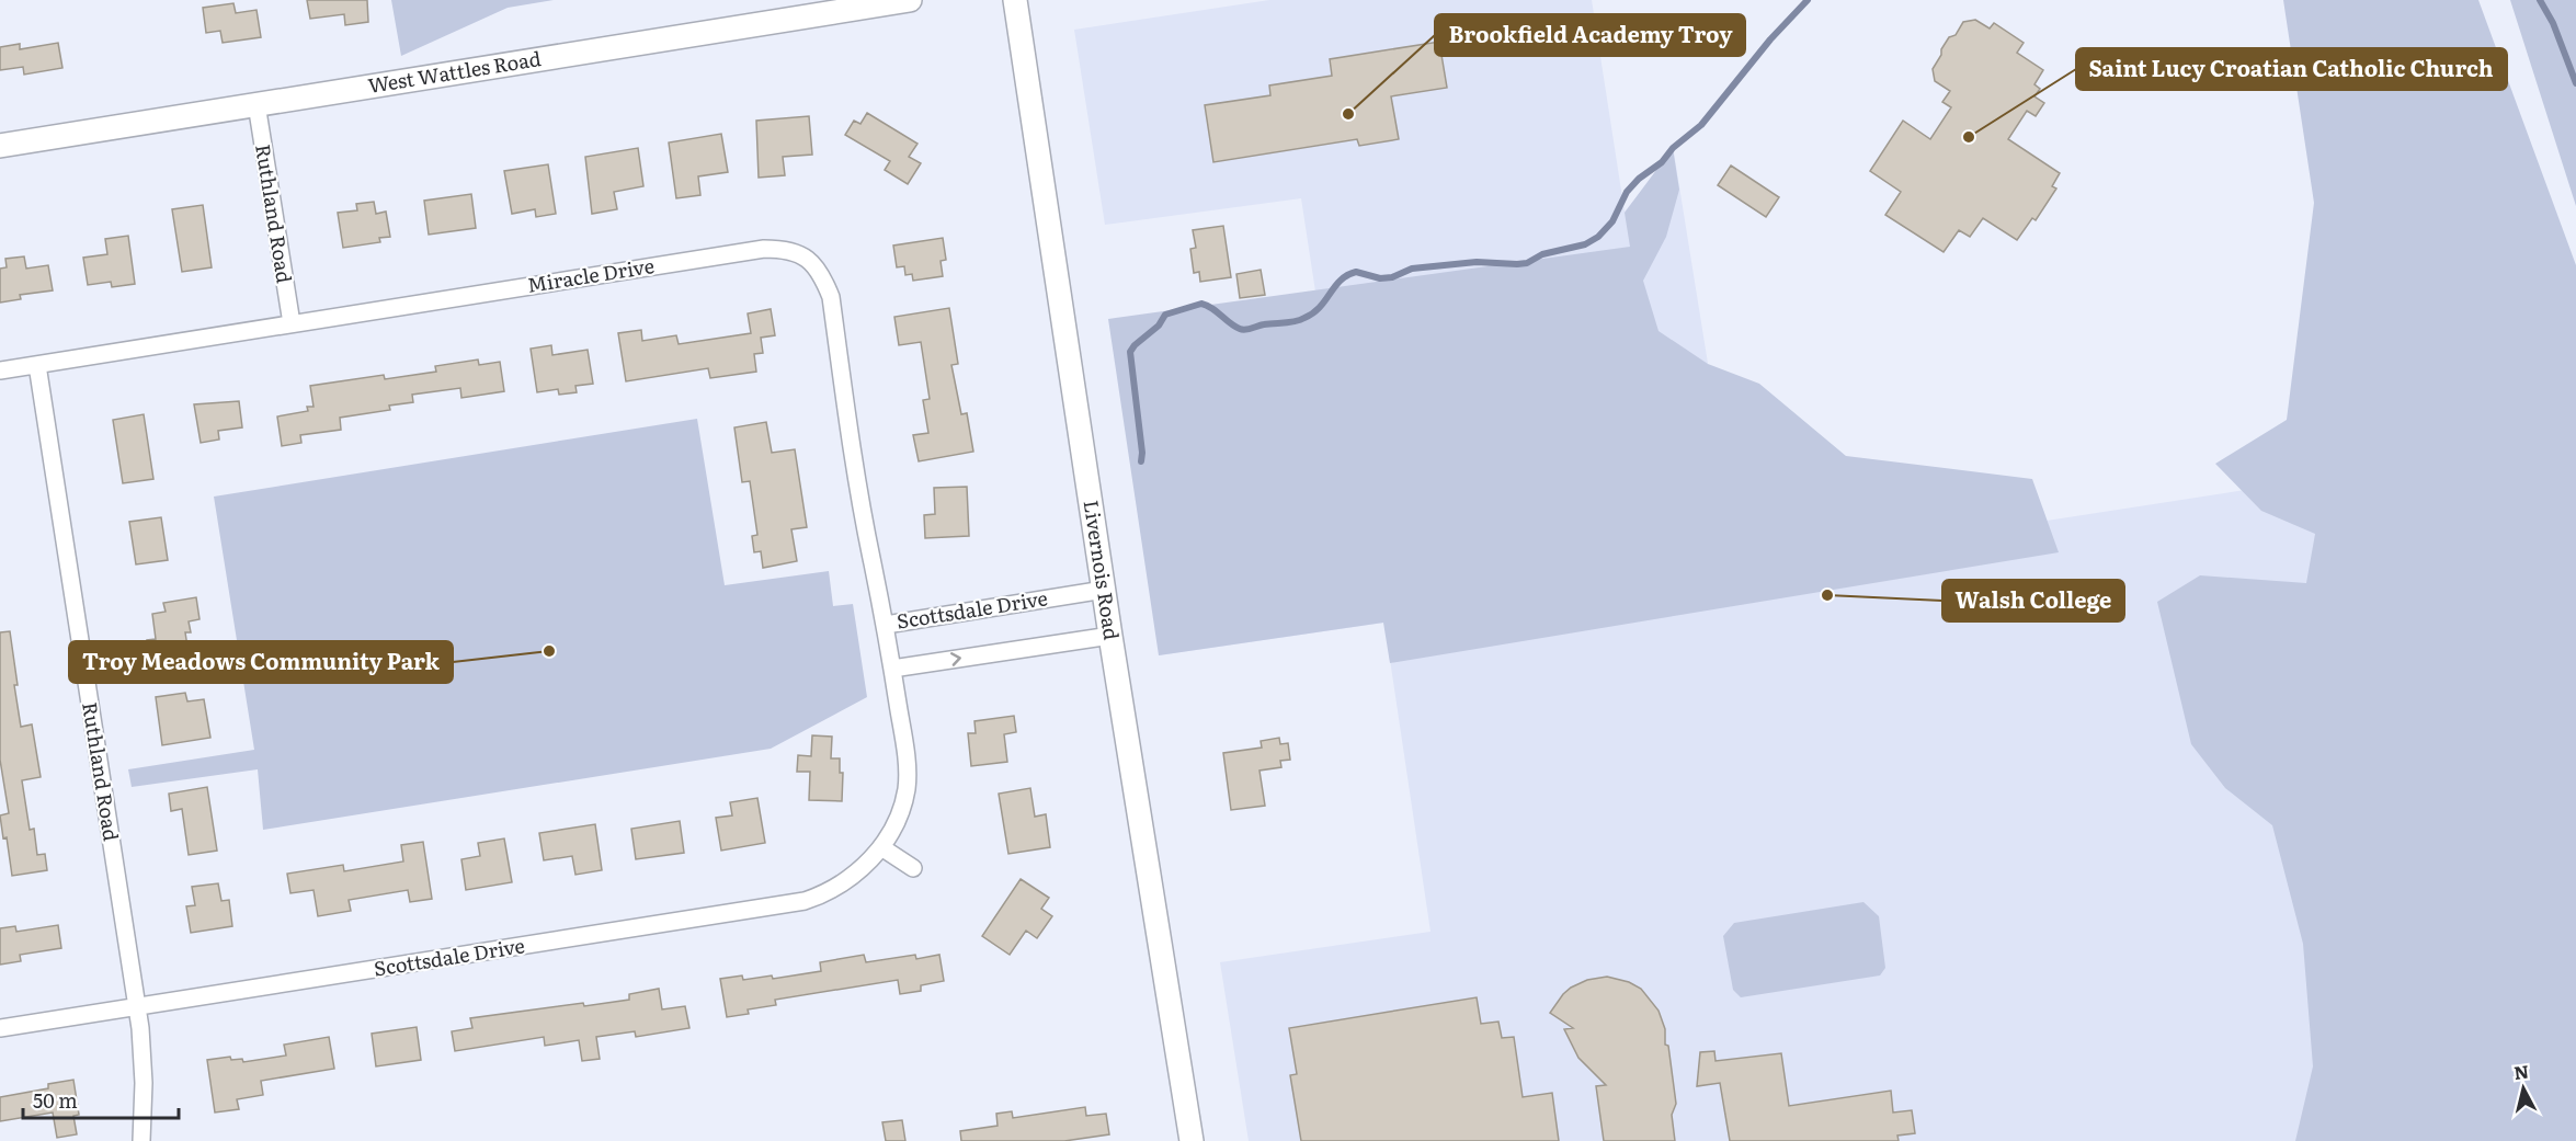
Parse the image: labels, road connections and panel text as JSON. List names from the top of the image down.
{
  "streets": {
    "main road": ["West Wattles Road", "Livernois Road"],
    "street": ["Ruthland Road", "Miracle Drive", "Scottsdale Drive"]
  },
  "crossings": [
    ["West Wattles Road", "Ruthland Road"],
    ["Ruthland Road", "Miracle Drive"],
    ["Ruthland Road", "Scottsdale Drive"],
    ["Miracle Drive", "Scottsdale Drive"],
    ["Livernois Road", "Scottsdale Drive"]
  ],
  "places": [
    "Brookfield Academy Troy",
    "Saint Lucy Croatian Catholic Church",
    "Walsh College",
    "Troy Meadows Community Park"
  ],
  "scale_bar": "50 m",
  "north": "top"
}
